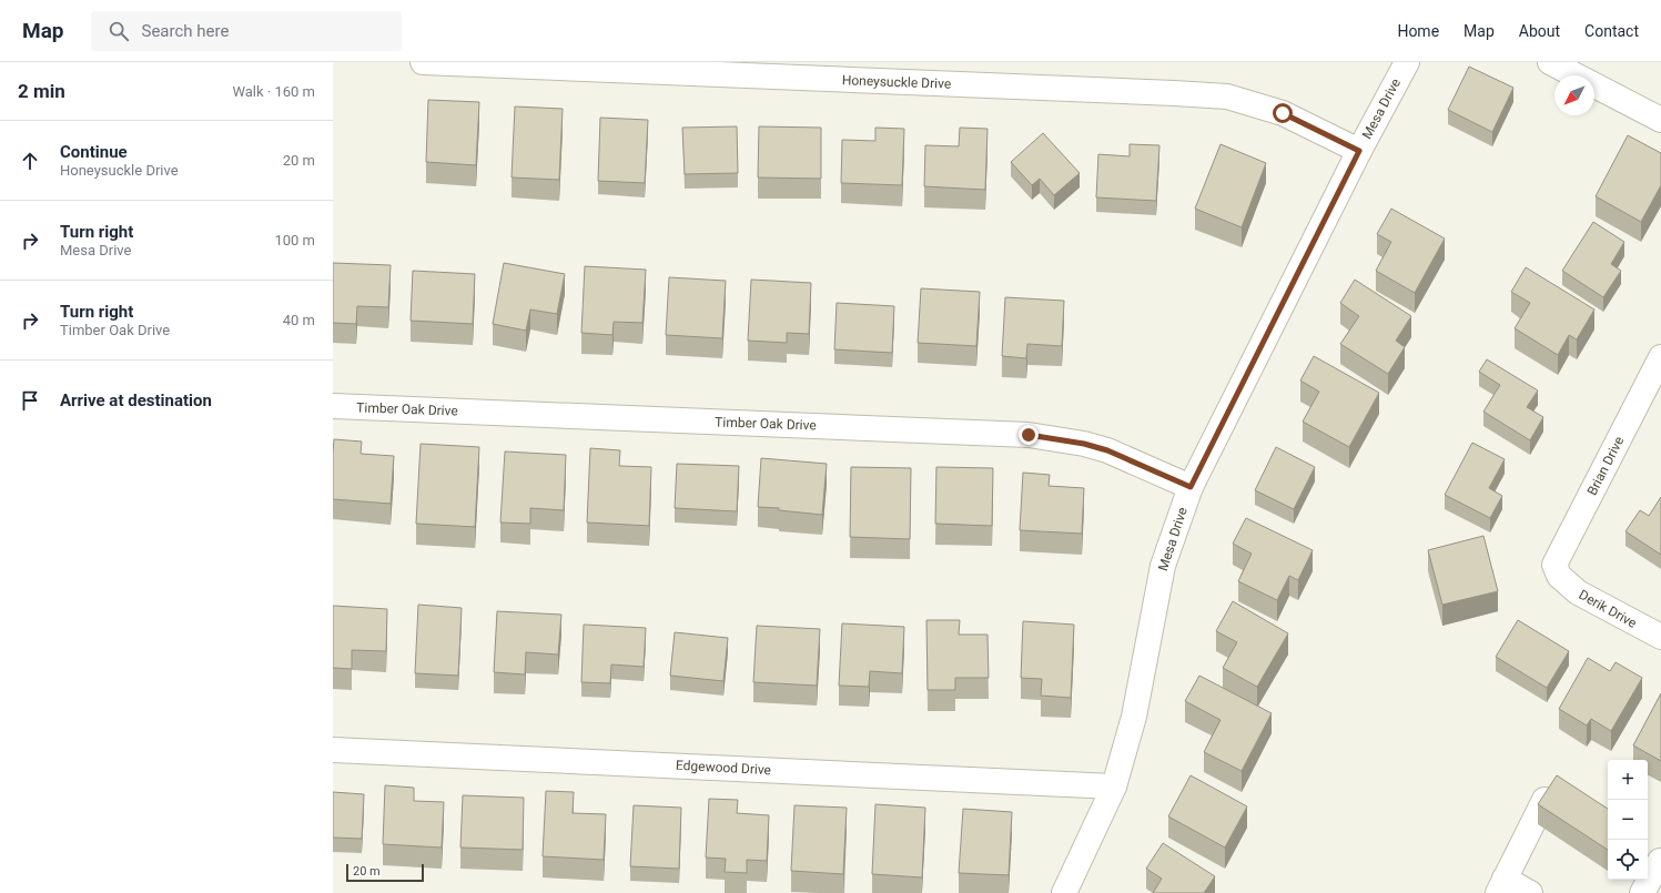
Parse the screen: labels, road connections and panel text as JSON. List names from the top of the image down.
{
  "streets": {
    "street": [
      "Honeysuckle Drive",
      "Mesa Drive",
      "Timber Oak Drive",
      "Brian Drive",
      "Derik Drive",
      "Edgewood Drive"
    ]
  },
  "crossings": [
    ["Honeysuckle Drive", "Mesa Drive"],
    ["Mesa Drive", "Timber Oak Drive"],
    ["Mesa Drive", "Edgewood Drive"],
    ["Brian Drive", "Derik Drive"]
  ],
  "scale_bar": "20 m",
  "north": "bottom left",
  "page": {
    "header": "Map",
    "search": "Search here",
    "nav": [
      "Home",
      "Map",
      "About",
      "Contact"
    ],
    "heading": ["2 min", "Walk · 160 m"],
    "list": [
      ["Continue", "Honeysuckle Drive", "20 m"],
      ["Turn right", "Mesa Drive", "100 m"],
      ["Turn right", "Timber Oak Drive", "40 m"],
      "Arrive at destination"
    ],
    "map_buttons": ["+", "−"],
    "scale": "20 m"
  }
}
